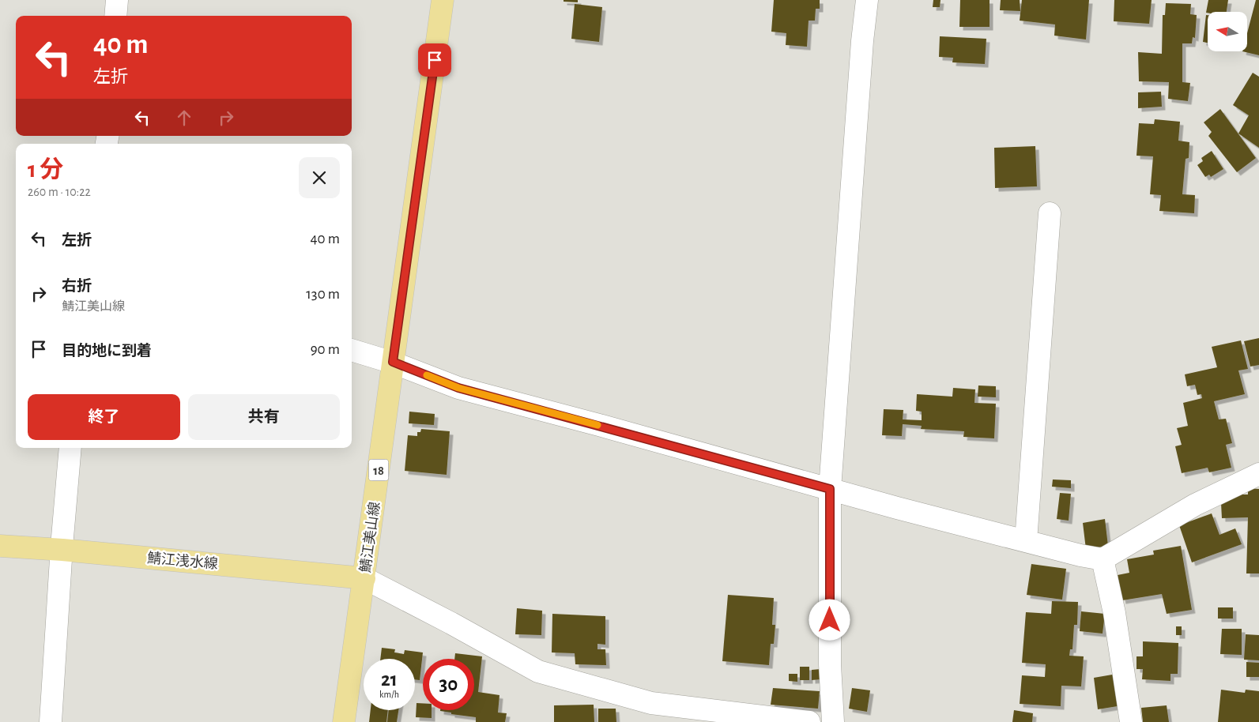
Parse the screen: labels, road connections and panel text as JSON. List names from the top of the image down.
{
  "streets": {
    "main road": ["18", "鯖江美山線", "鯖江浅水線"]
  },
  "crossings": [
    ["鯖江美山線", "鯖江浅水線"]
  ],
  "north": "left",
  "page": {
    "turn": ["40 m", "左折"],
    "heading": ["1 分", "260 m · 10:22"],
    "list": [
      {
        "name": "左折",
        "value": "40 m"
      },
      {
        "name": "右折",
        "note": "鯖江美山線",
        "value": "130 m"
      },
      {
        "name": "目的地に到着",
        "value": "90 m"
      }
    ],
    "buttons": ["終了", "共有"],
    "speed": "21 km/h",
    "limit": "30"
  }
}
